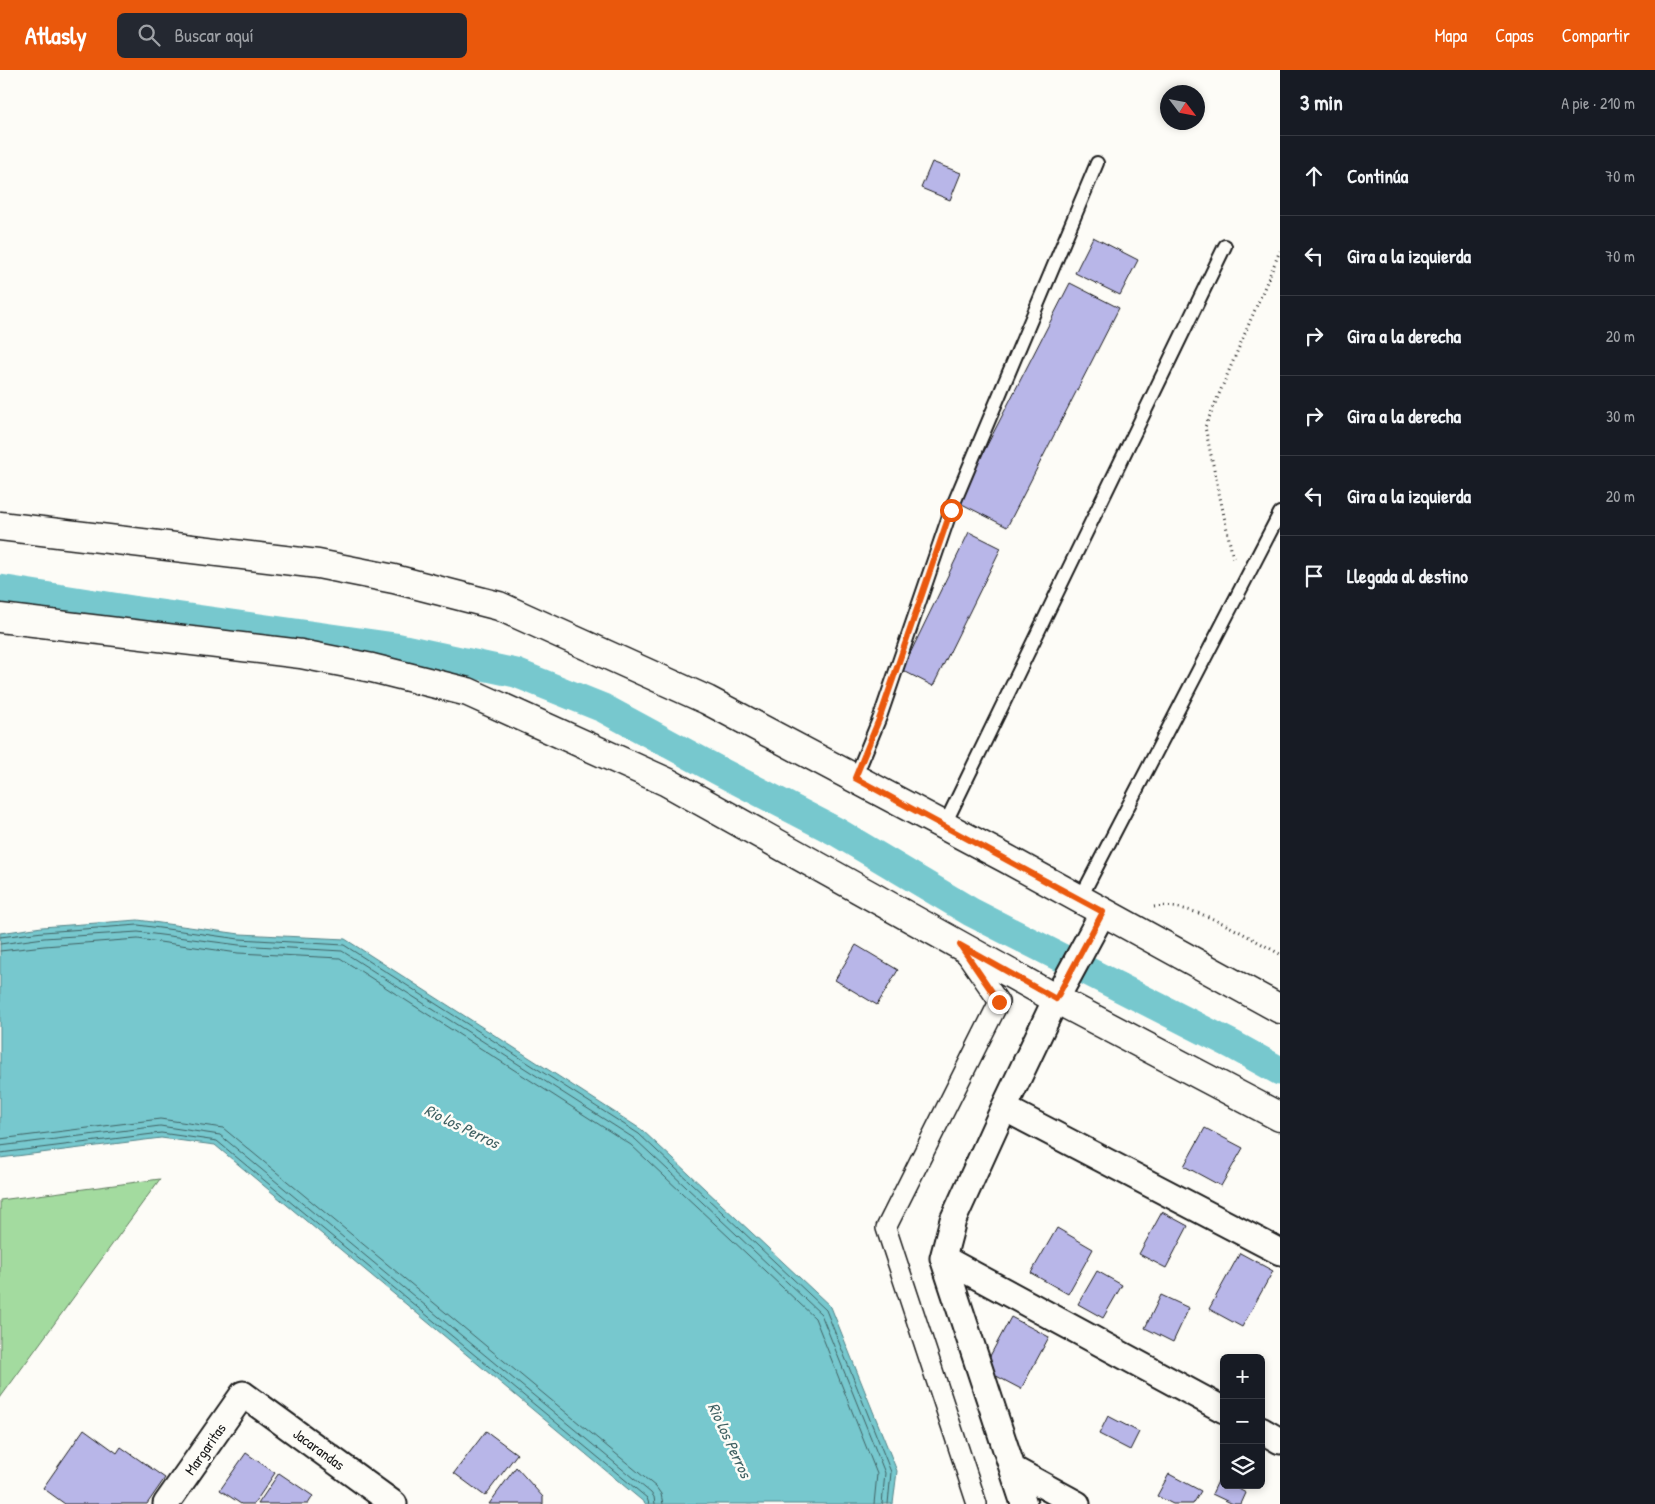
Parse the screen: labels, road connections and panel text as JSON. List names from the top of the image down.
{
  "streets": {
    "street": ["Margaritas", "Jacarandas"]
  },
  "crossings": [
    ["Margaritas", "Jacarandas"]
  ],
  "water": ["Rio los Perros"],
  "north": "bottom right",
  "page": {
    "header": "Atlasly",
    "search": "Buscar aquí",
    "nav": ["Mapa", "Capas", "Compartir"],
    "heading": ["3 min", "A pie · 210 m"],
    "list": [
      ["Continúa", "70 m"],
      ["Gira a la izquierda", "70 m"],
      ["Gira a la derecha", "20 m"],
      ["Gira a la derecha", "30 m"],
      ["Gira a la izquierda", "20 m"],
      "Llegada al destino"
    ],
    "map_buttons": ["+", "−"]
  }
}
